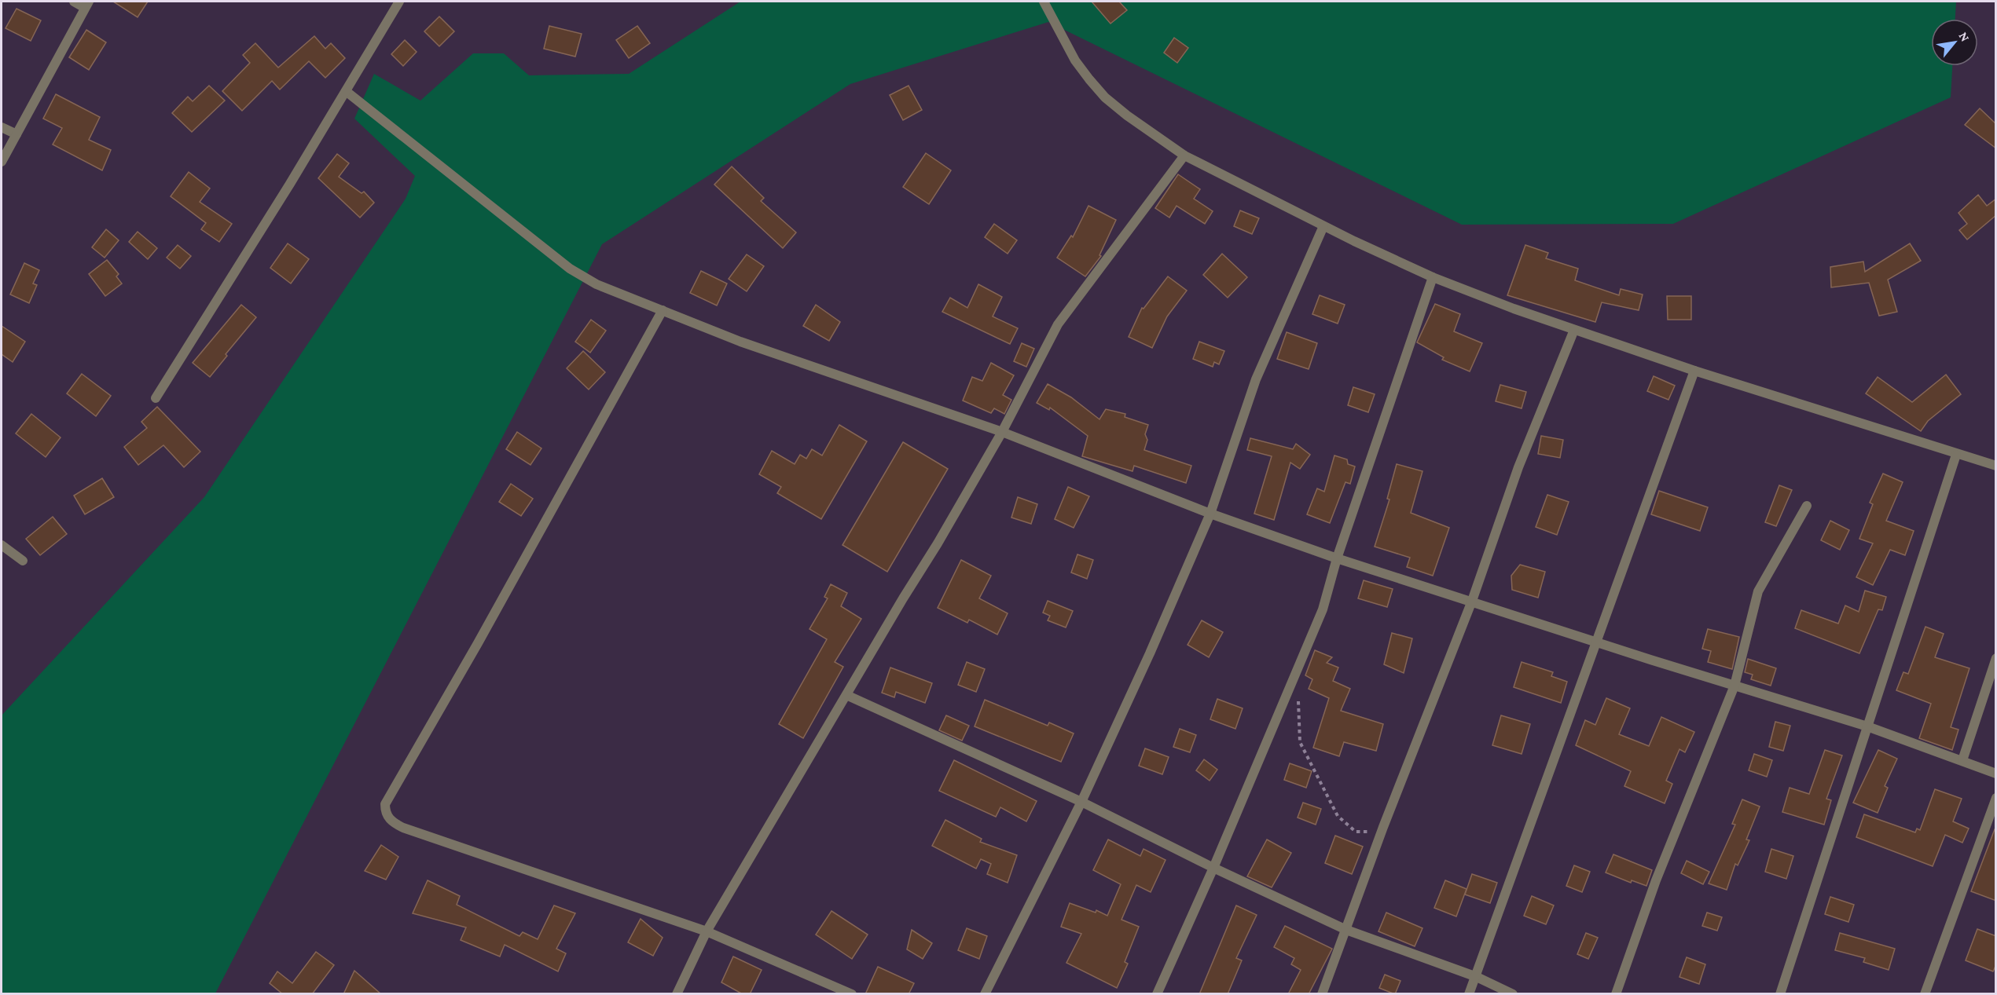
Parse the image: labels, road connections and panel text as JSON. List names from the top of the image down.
{
  "north": "top right"
}
